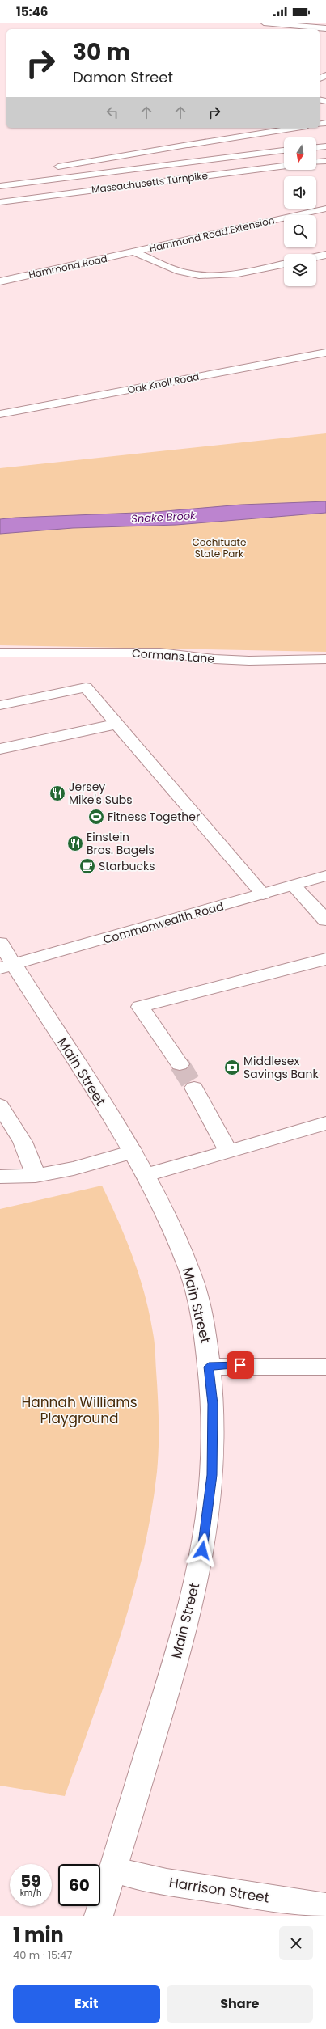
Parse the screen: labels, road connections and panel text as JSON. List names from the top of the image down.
{
  "streets": {
    "main road": [
      "Massachusetts Turnpike",
      "Hammond Road Extension",
      "Hammond Road",
      "Oak Knoll Road",
      "Cormans Lane",
      "Commonwealth Road",
      "Main Street",
      "Harrison Street"
    ]
  },
  "crossings": [
    ["Hammond Road Extension", "Hammond Road"],
    ["Commonwealth Road", "Main Street"],
    ["Main Street", "Harrison Street"]
  ],
  "water": ["Snake Brook"],
  "parks": ["Cochituate State Park", "Hannah Williams Playground"],
  "places": {
    "restaurant": ["Jersey Mike's Subs", "Einstein Bros. Bagels"],
    "sports": ["Fitness Together"],
    "cafe": ["Starbucks"],
    "bank": ["Middlesex Savings Bank"]
  },
  "north": "bottom",
  "page": {
    "status": "15:46",
    "turn": ["30 m", "Damon Street"],
    "speed": "59 km/h",
    "limit": "60",
    "heading": ["1 min", "40 m · 15:47"],
    "buttons": ["Exit", "Share"]
  }
}
